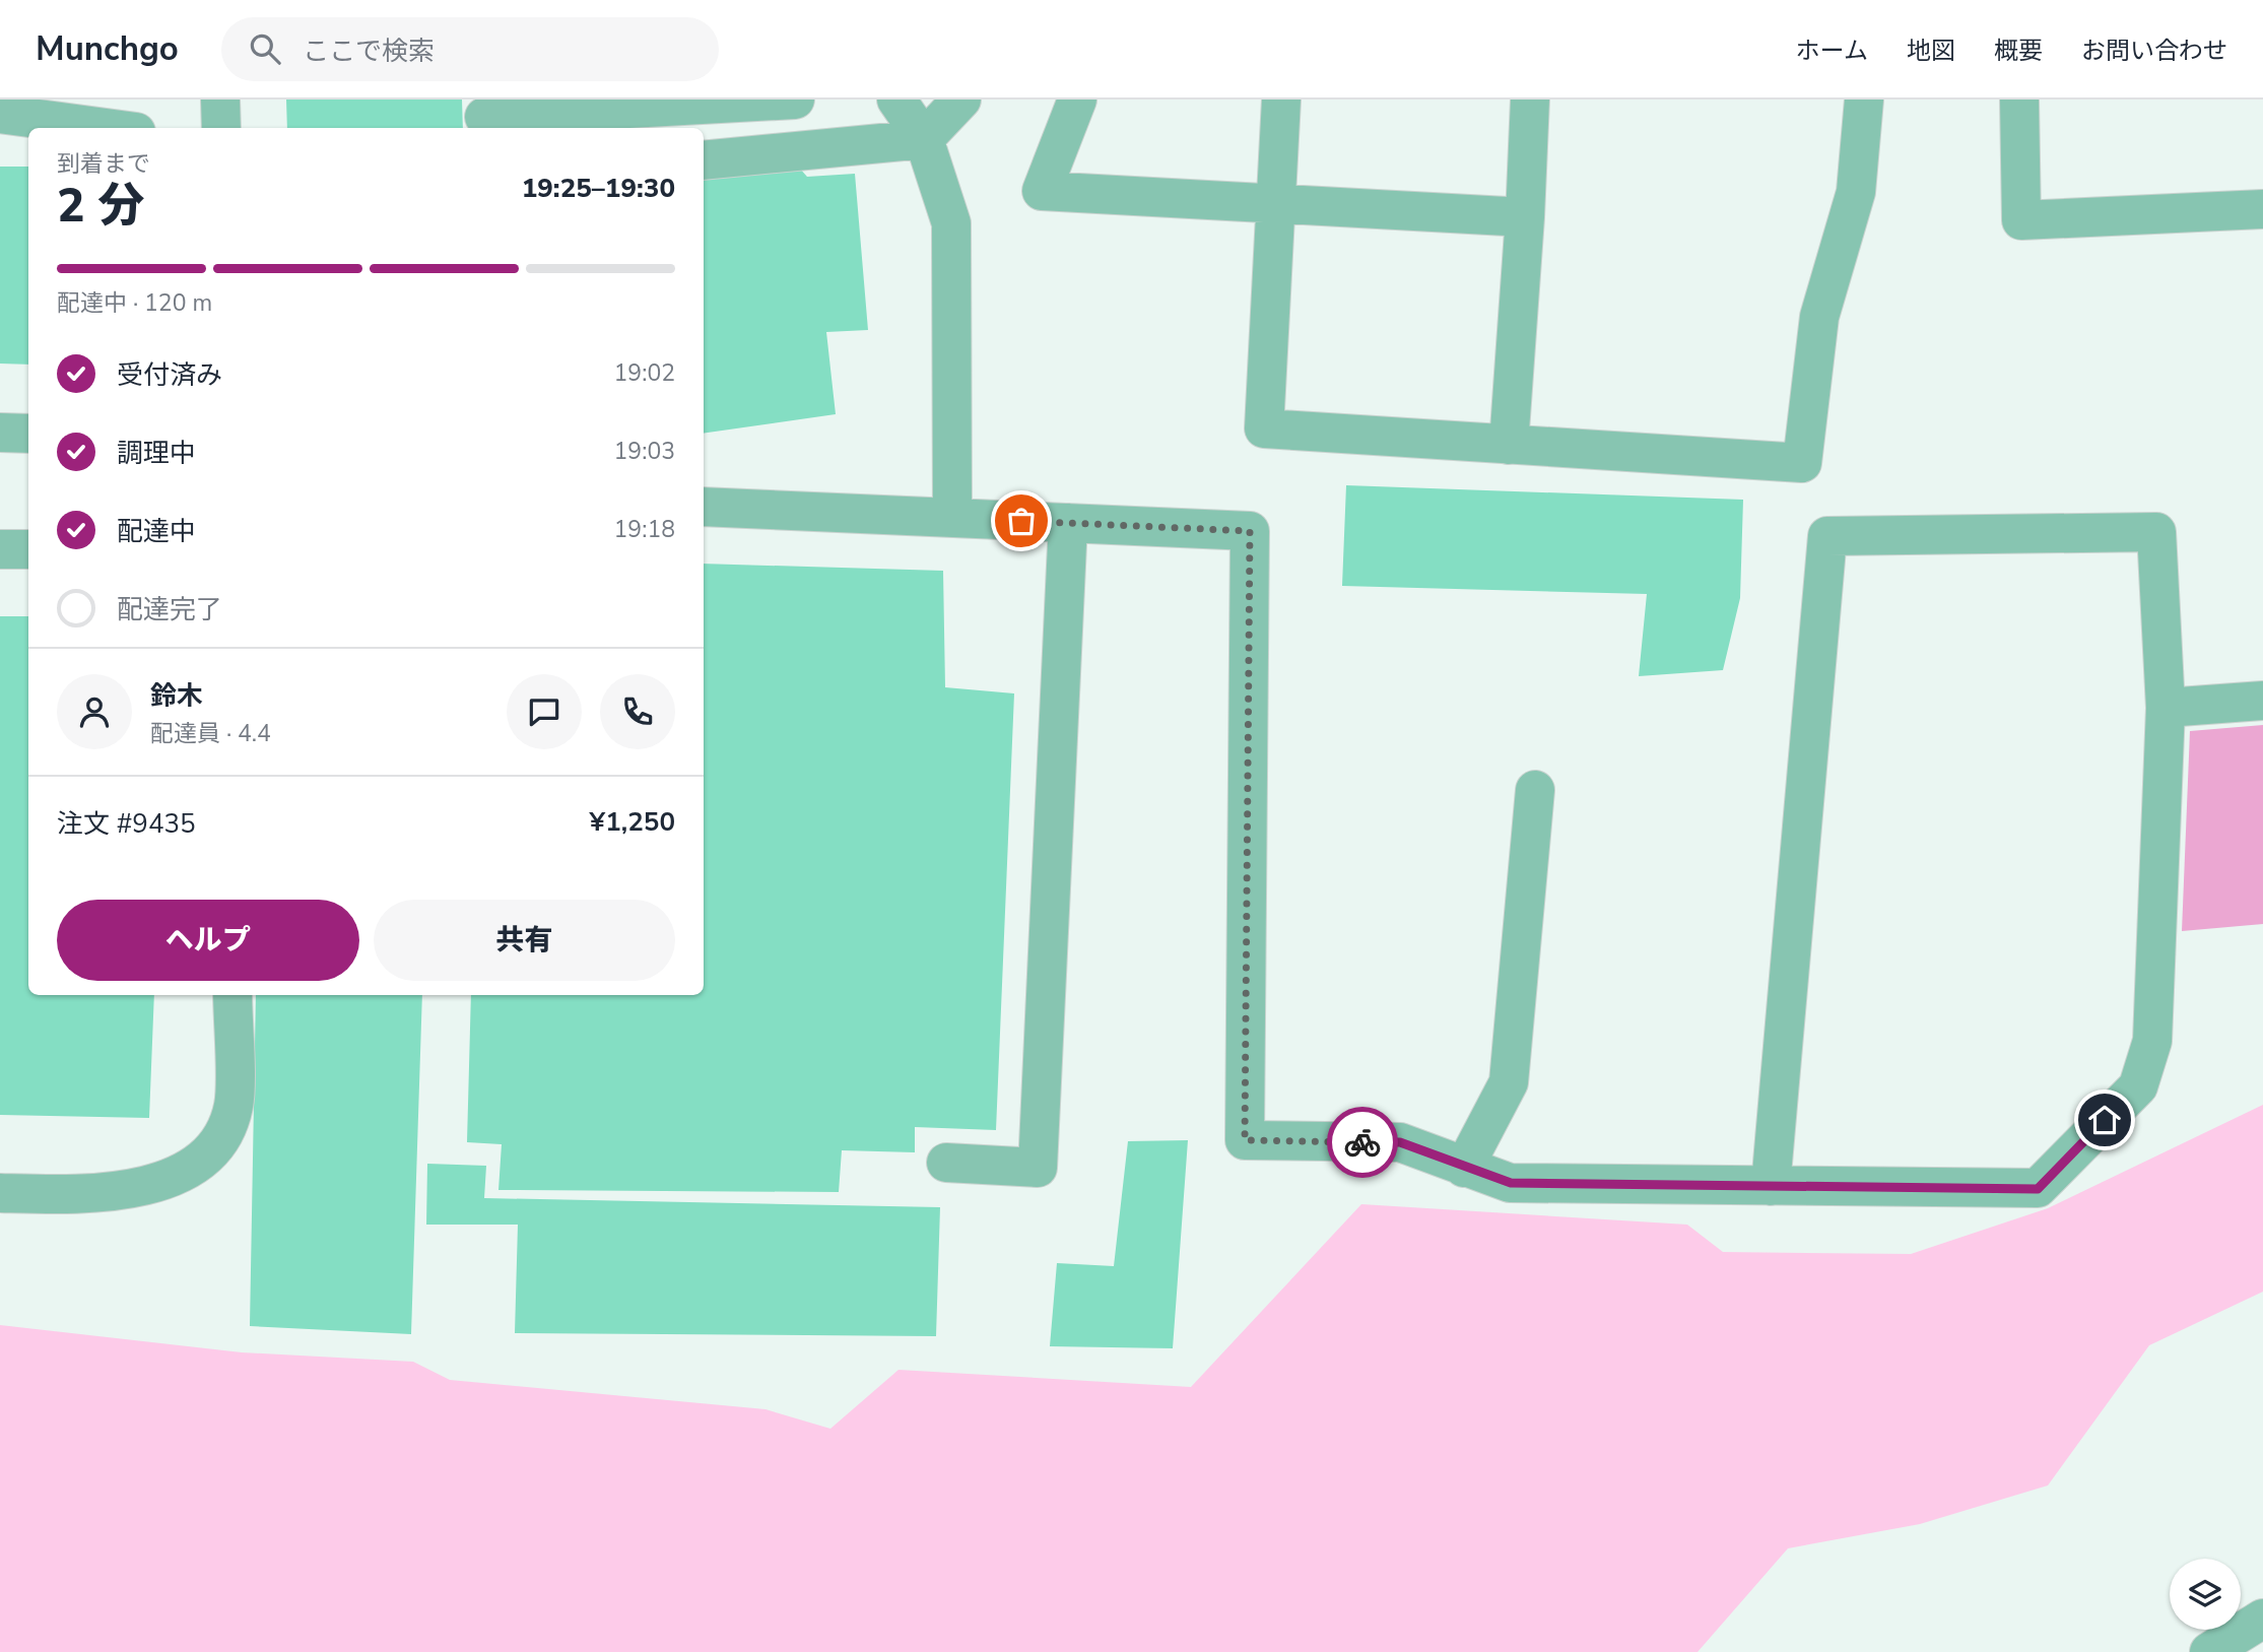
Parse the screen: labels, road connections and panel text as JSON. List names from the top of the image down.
{
  "page": {
    "header": "Munchgo",
    "search": "ここで検索",
    "nav": [
      "ホーム",
      "地図",
      "概要",
      "お問い合わせ"
    ],
    "heading": ["2 分", "到着まで", "19:25–19:30"],
    "panel": [
      "鈴木",
      "配達員 · 4.4",
      "注文 #9435",
      "¥1,250"
    ],
    "bar": "配達中 · 120 m",
    "list": [
      ["受付済み", "19:02"],
      ["調理中", "19:03"],
      ["配達中", "19:18"],
      "配達完了"
    ],
    "buttons": ["ヘルプ", "共有"]
  }
}
